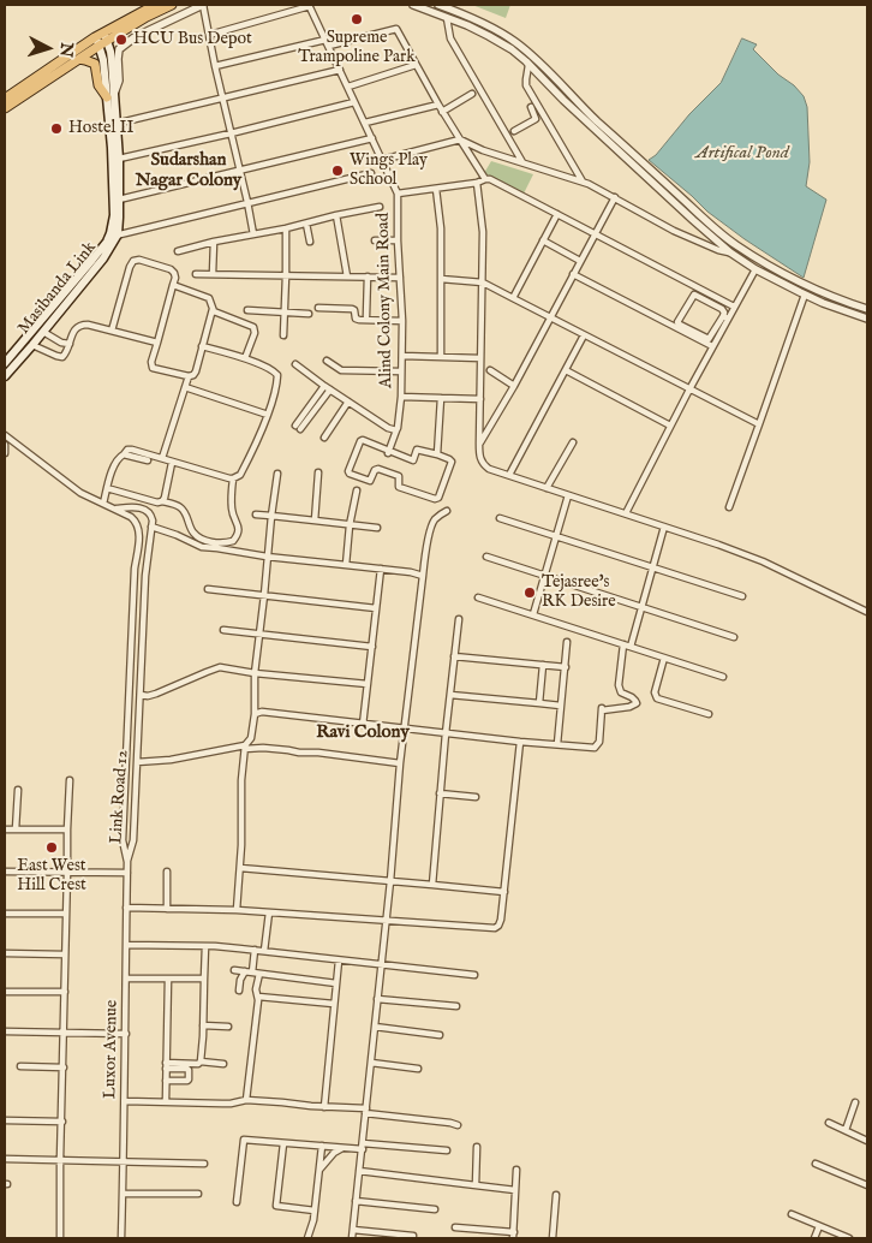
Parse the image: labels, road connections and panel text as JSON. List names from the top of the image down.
{
  "streets": {
    "main road": ["Masibanda Link"],
    "street": ["Alind Colony Main Road", "Link Road 12", "Luxor Avenue"]
  },
  "crossings": [
    ["Link Road 12", "Luxor Avenue"]
  ],
  "districts": ["Sudarshan Nagar Colony", "Ravi Colony"],
  "water": ["Artifical Pond"],
  "places": [
    "Supreme Trampoline Park",
    "HCU Bus Depot",
    "Hostel II",
    "Wings Play School",
    "Tejasree's RK Desire",
    "East West Hill Crest"
  ],
  "north": "right"
}
